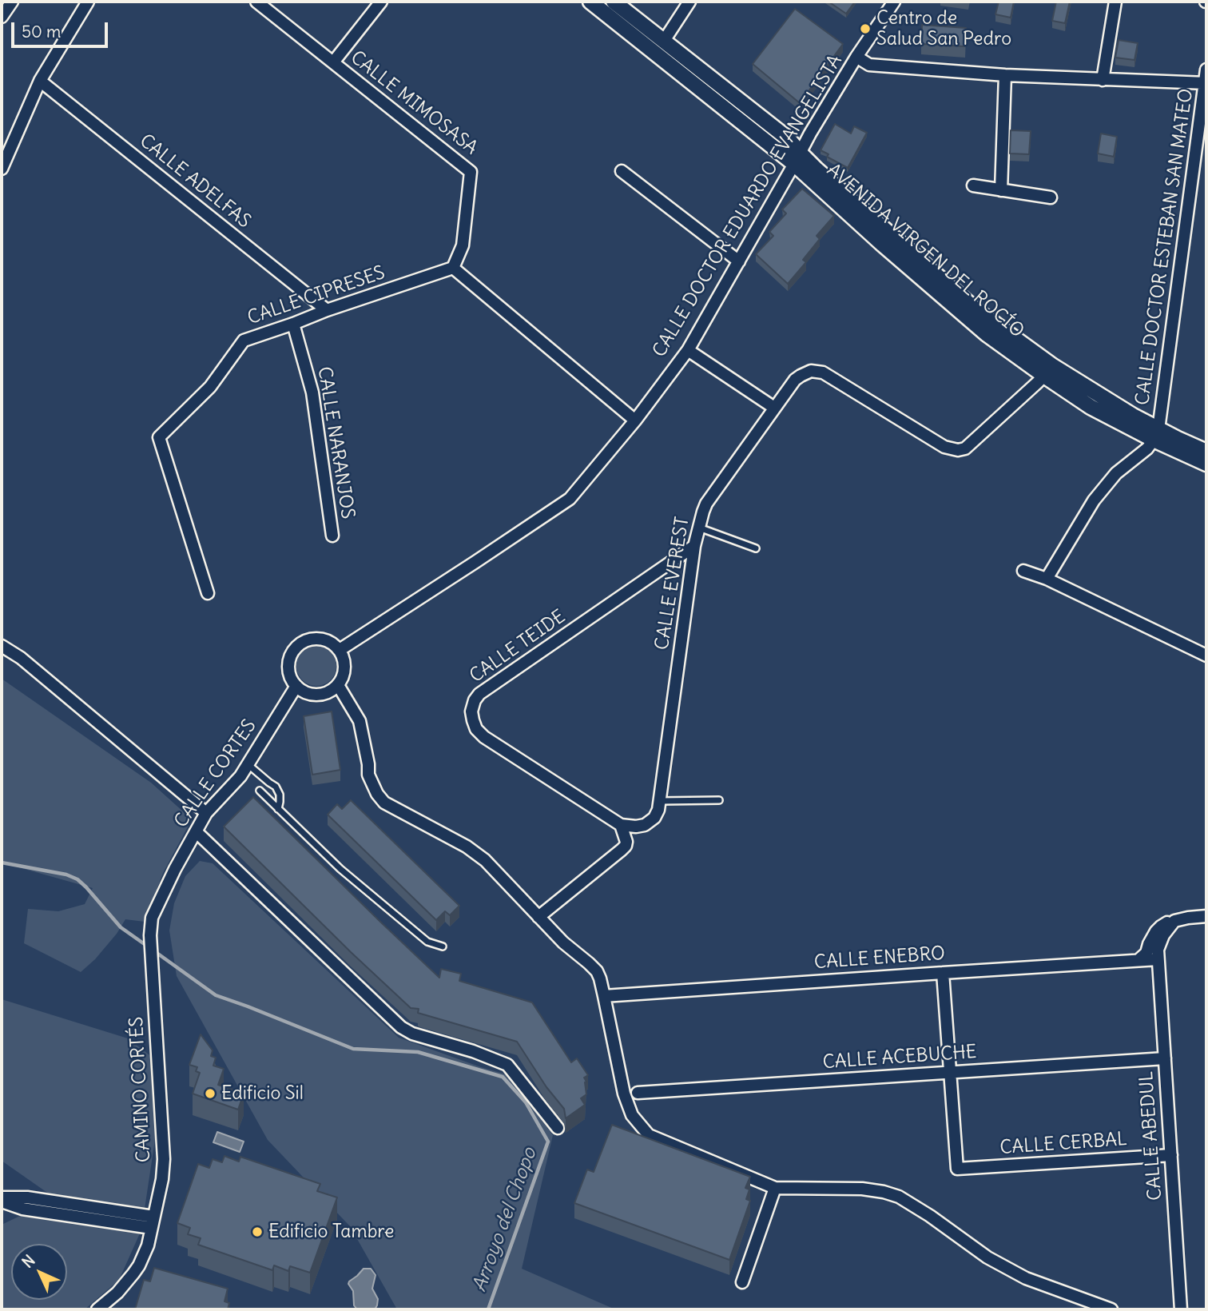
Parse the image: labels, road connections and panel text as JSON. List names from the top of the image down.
{
  "streets": {
    "street": [
      "CALLE MIMOSASA",
      "CALLE ADELFAS",
      "CALLE DOCTOR EDUARDO EVANGELISTA",
      "CALLE DOCTOR ESTEBAN SAN MATEO",
      "AVENIDA VIRGEN DEL ROCÍO",
      "CALLE CIPRESES",
      "CALLE NARANJOS",
      "CALLE EVEREST",
      "CALLE TEIDE",
      "CALLE CORTES",
      "CALLE ENEBRO",
      "CALLE ACEBUCHE",
      "CAMINO CORTÉS",
      "CALLE ABEDUL",
      "CALLE CERBAL"
    ]
  },
  "crossings": [
    ["CALLE MIMOSASA", "CALLE CIPRESES"],
    ["CALLE ADELFAS", "CALLE CIPRESES"],
    ["CALLE DOCTOR EDUARDO EVANGELISTA", "AVENIDA VIRGEN DEL ROCÍO"],
    ["CALLE DOCTOR EDUARDO EVANGELISTA", "CALLE CORTES"],
    ["CALLE DOCTOR ESTEBAN SAN MATEO", "AVENIDA VIRGEN DEL ROCÍO"],
    ["AVENIDA VIRGEN DEL ROCÍO", "CALLE EVEREST"],
    ["CALLE CIPRESES", "CALLE NARANJOS"],
    ["CALLE EVEREST", "CALLE TEIDE"],
    ["CALLE CORTES", "CAMINO CORTÉS"],
    ["CALLE ENEBRO", "CALLE ABEDUL"],
    ["CALLE ACEBUCHE", "CALLE ABEDUL"],
    ["CALLE ACEBUCHE", "CALLE CERBAL"],
    ["CALLE ABEDUL", "CALLE CERBAL"]
  ],
  "water": ["Arroyo del Chopo"],
  "places": ["Centro de Salud San Pedro", "Edificio Sil", "Edificio Tambre"],
  "scale_bar": "50 m",
  "north": "top left"
}
